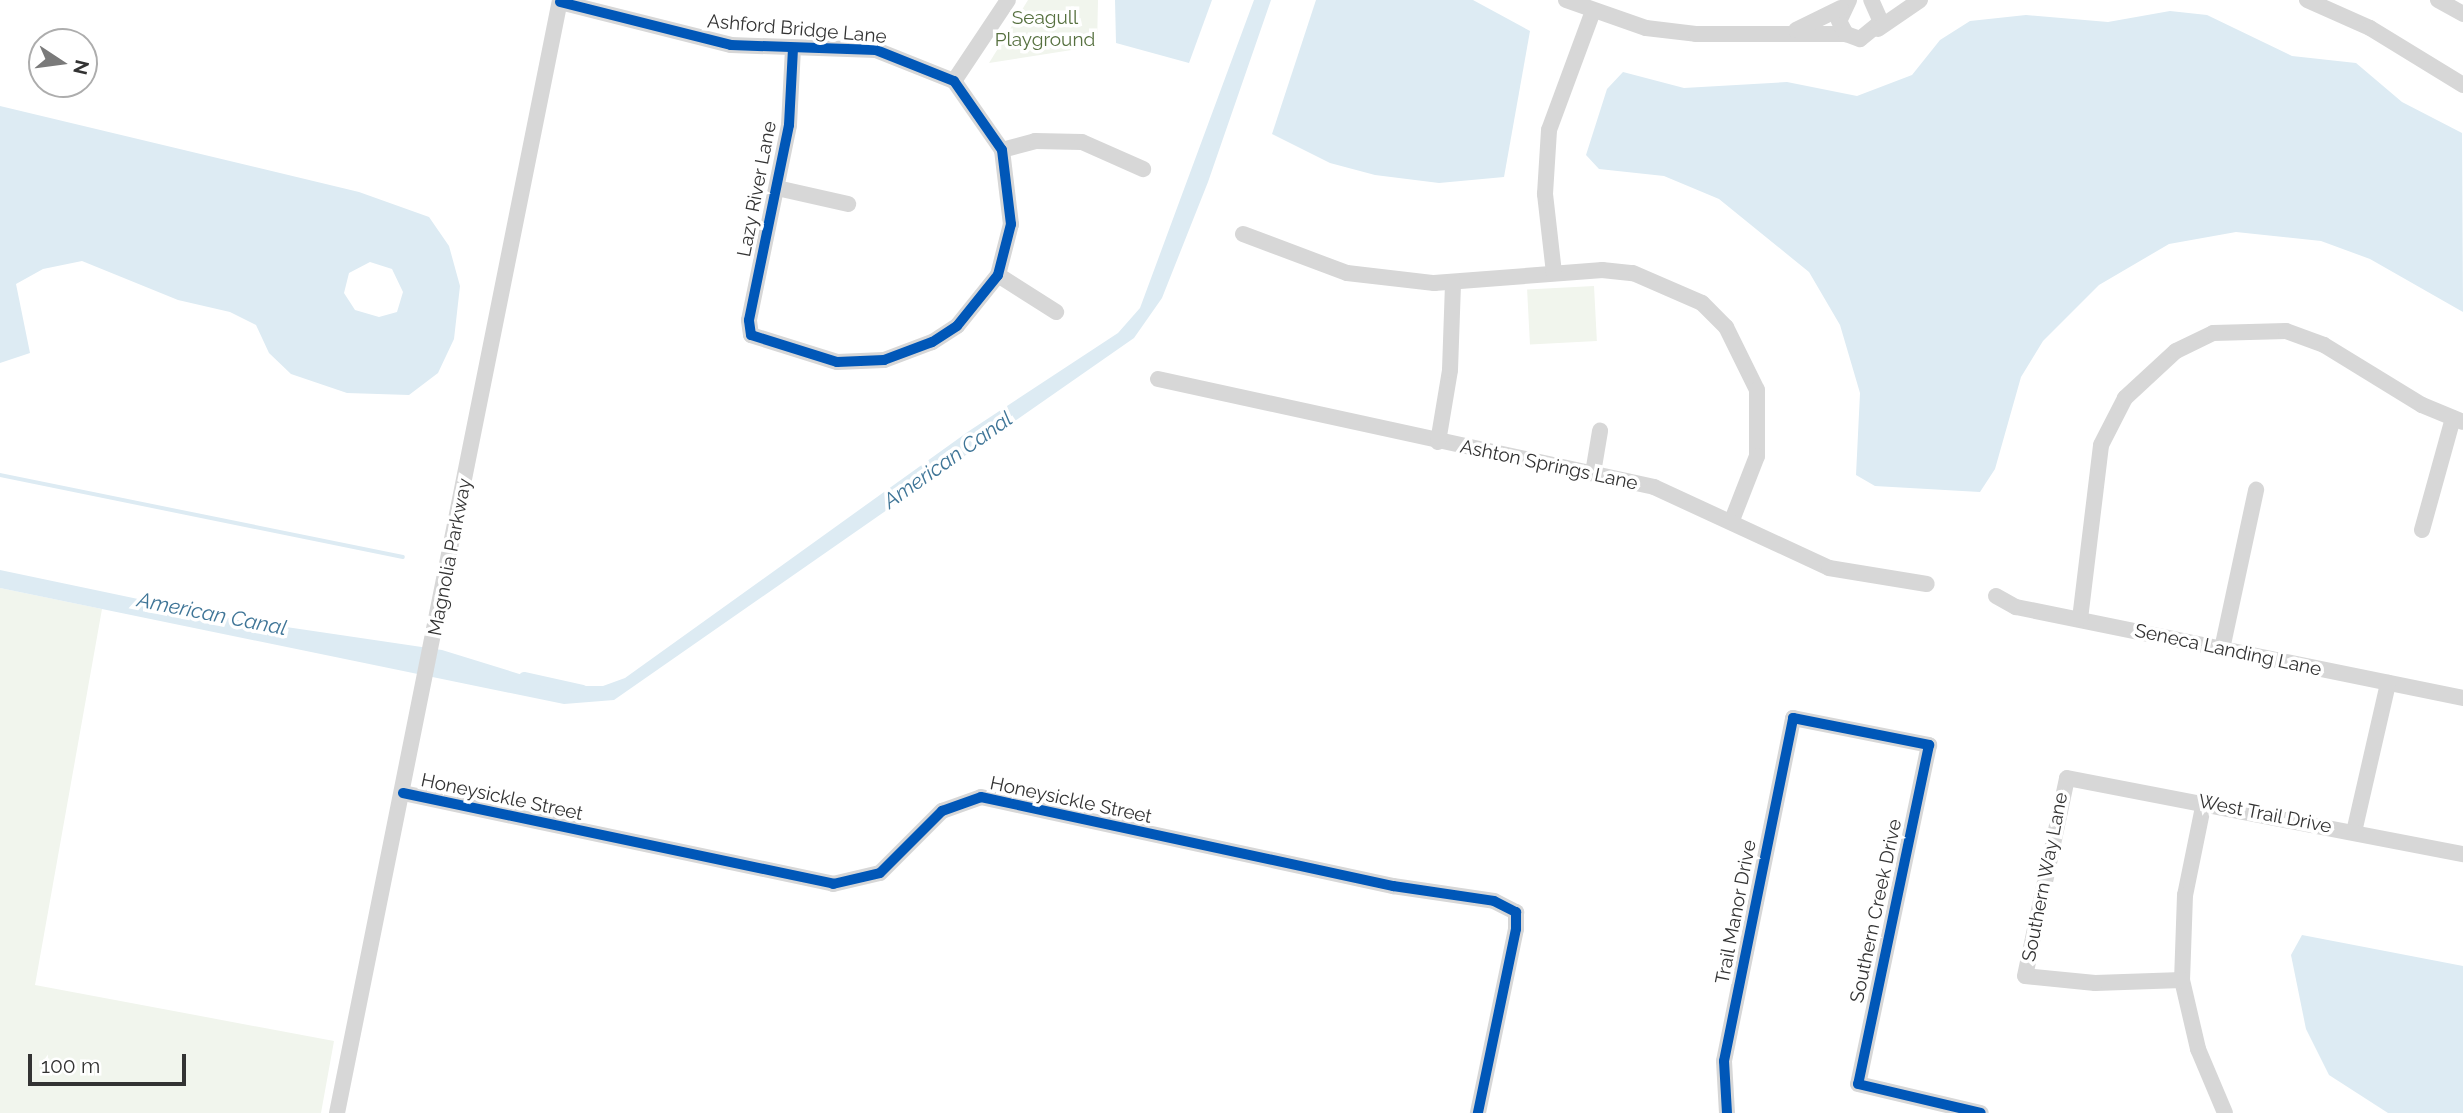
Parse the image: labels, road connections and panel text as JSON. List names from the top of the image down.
{
  "streets": {
    "street": [
      "Ashford Bridge Lane",
      "Lazy River Lane",
      "Ashton Springs Lane",
      "Magnolia Parkway",
      "Seneca Landing Lane",
      "Honeysickle Street",
      "West Trail Drive",
      "Southern Way Lane",
      "Southern Creek Drive",
      "Trail Manor Drive"
    ]
  },
  "crossings": [
    ["Ashford Bridge Lane", "Lazy River Lane"],
    ["Ashford Bridge Lane", "Magnolia Parkway"],
    ["Magnolia Parkway", "Honeysickle Street"],
    ["West Trail Drive", "Southern Way Lane"],
    ["Southern Creek Drive", "Trail Manor Drive"]
  ],
  "water": ["American Canal"],
  "parks": ["Seagull Playground"],
  "scale_bar": "100 m",
  "north": "right"
}
